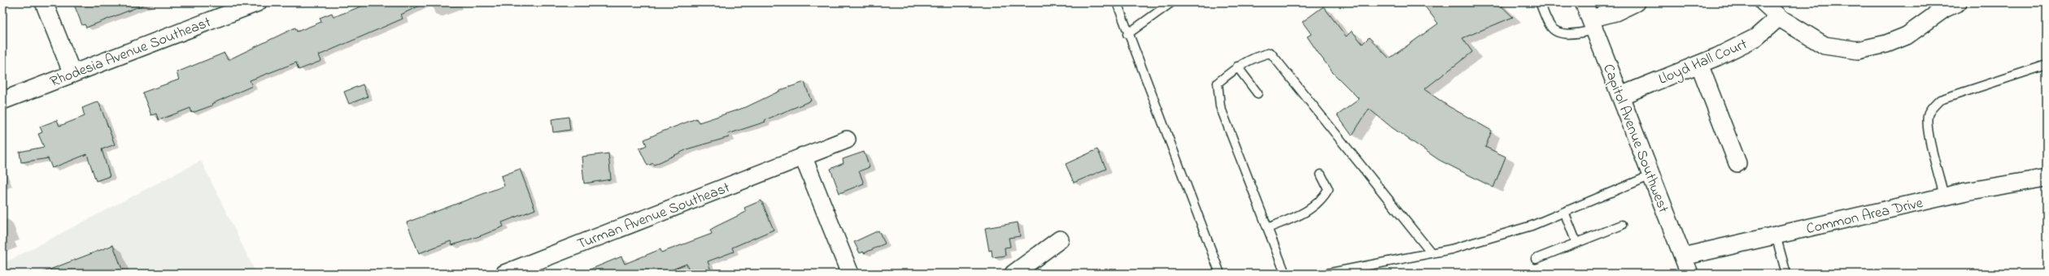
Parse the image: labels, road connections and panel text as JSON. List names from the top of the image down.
{
  "streets": {
    "street": [
      "Rhodesia Avenue Southeast",
      "Lloyd Hall Court",
      "Capitol Avenue Southwest",
      "Turman Avenue Southeast",
      "Common Area Drive"
    ]
  },
  "crossings": [
    ["Lloyd Hall Court", "Capitol Avenue Southwest"],
    ["Capitol Avenue Southwest", "Common Area Drive"]
  ]
}
